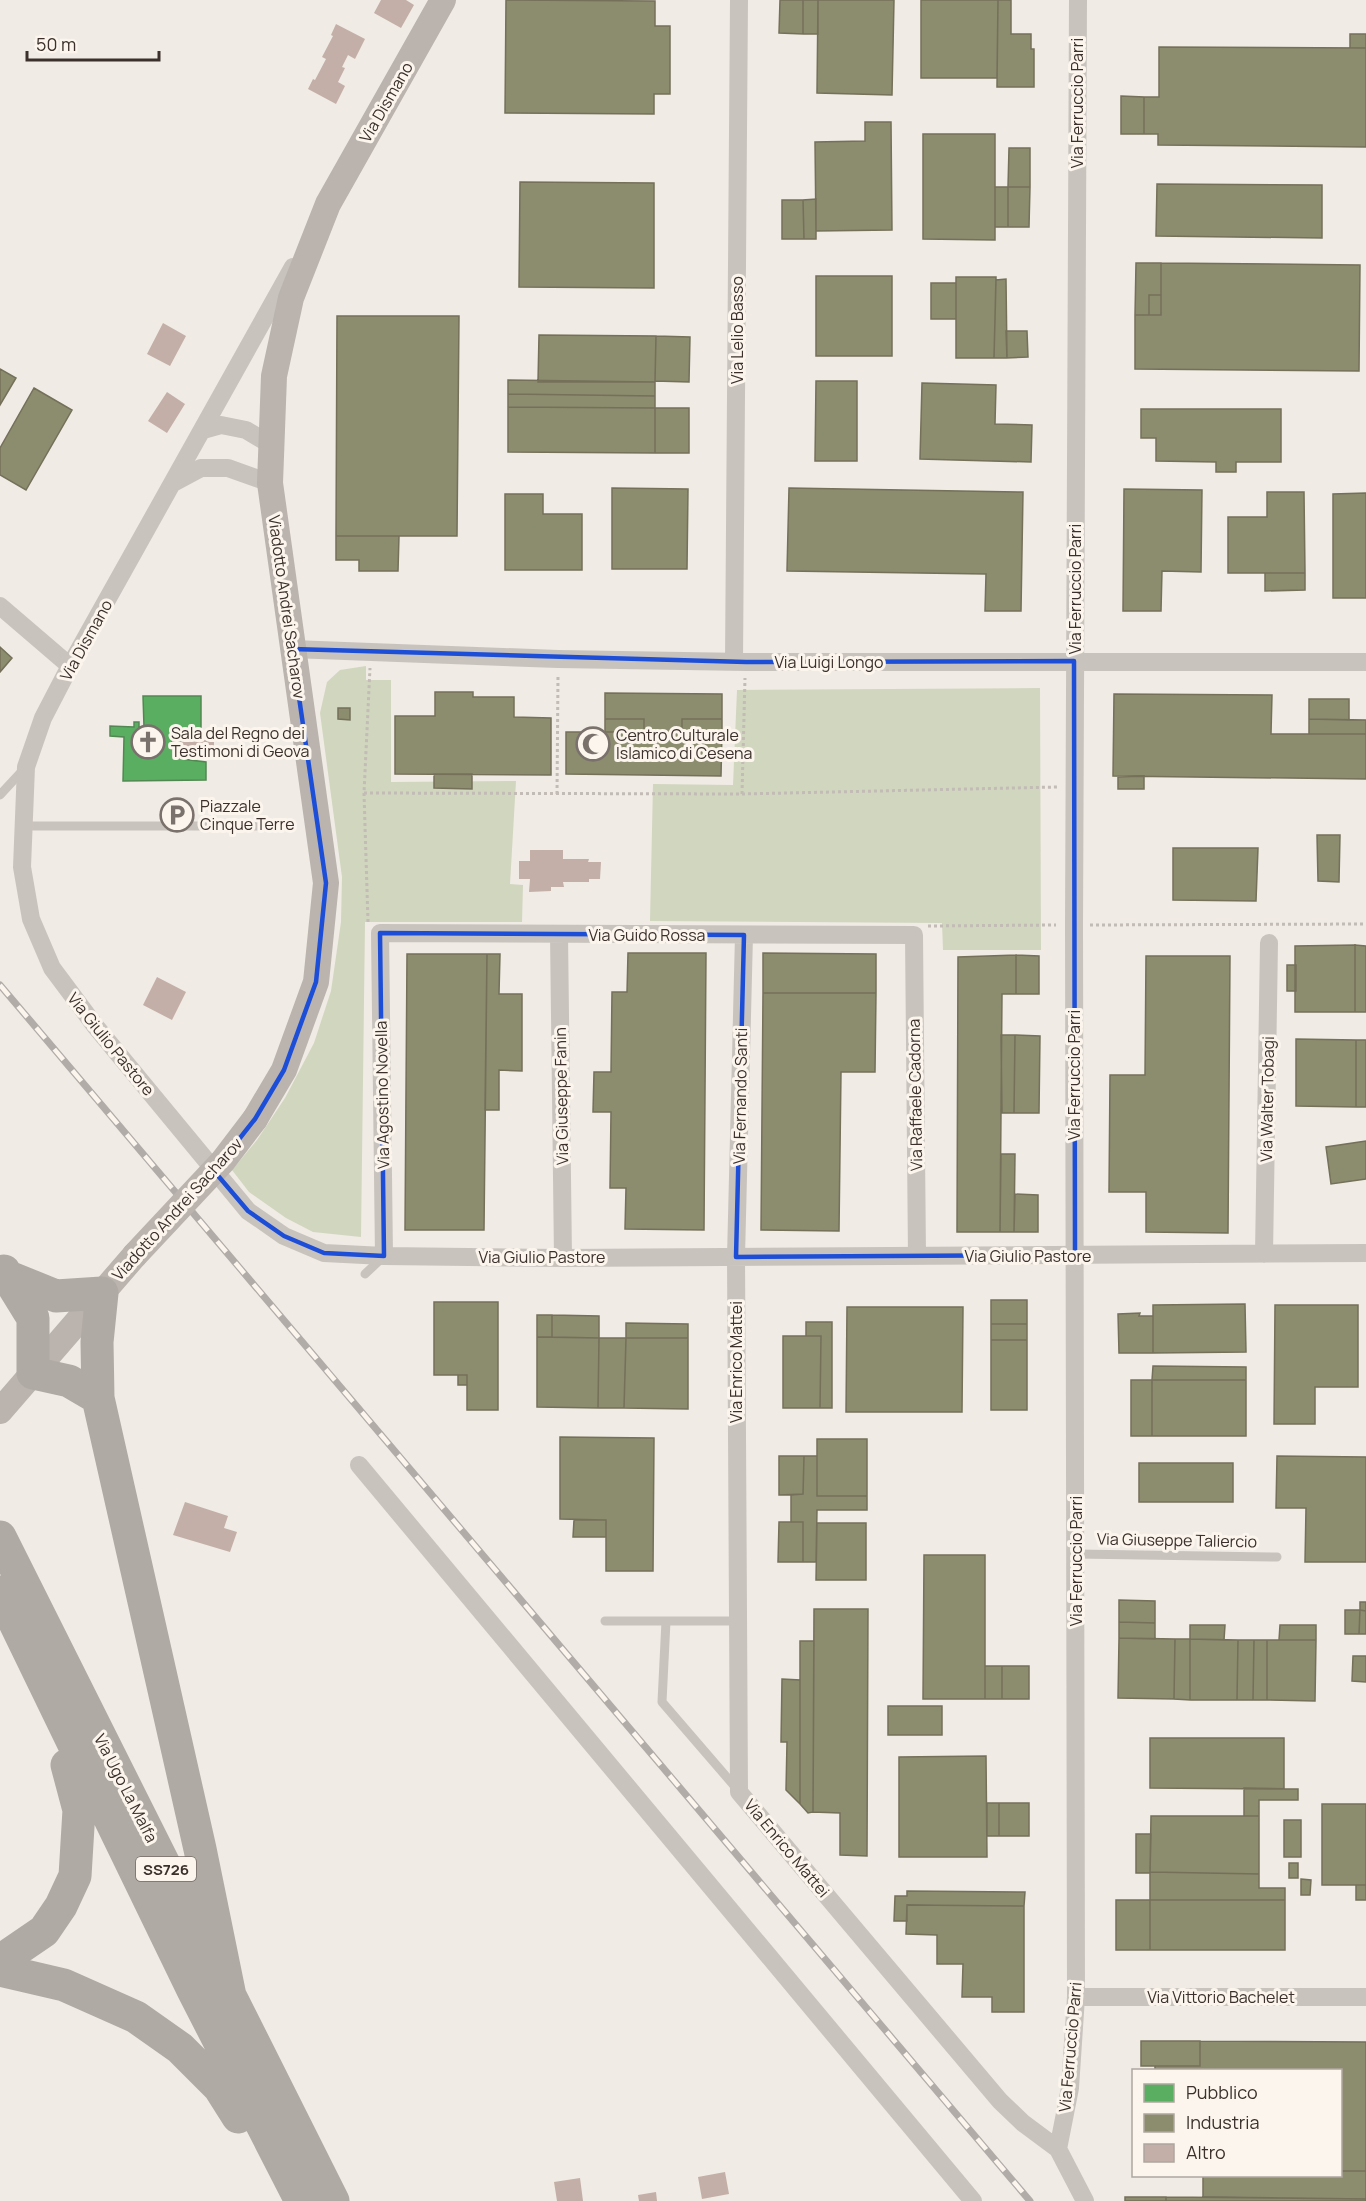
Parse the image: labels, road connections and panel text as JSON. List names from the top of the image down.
{
  "streets": {
    "highway": ["Via Ugo La Malfa", "SS726"],
    "main road": ["Via Dismano", "Viadotto Andrei Sacharov"],
    "street": [
      "Via Ferruccio Parri",
      "Via Lelio Basso",
      "Via Luigi Longo",
      "Via Guido Rossa",
      "Via Giulio Pastore",
      "Via Agostino Novella",
      "Via Raffaele Cadorna",
      "Via Giuseppe Fanin",
      "Via Fernando Santi",
      "Via Walter Tobagi",
      "Via Enrico Mattei",
      "Via Vittorio Bachelet"
    ],
    "lane": ["Via Giuseppe Taliercio"]
  },
  "crossings": [
    ["Via Dismano", "Viadotto Andrei Sacharov"],
    ["Via Dismano", "Via Giulio Pastore"],
    ["Via Ferruccio Parri", "Via Luigi Longo"],
    ["Via Ferruccio Parri", "Via Giulio Pastore"],
    ["Via Ferruccio Parri", "Via Enrico Mattei"],
    ["Via Ferruccio Parri", "Via Giuseppe Taliercio"],
    ["Via Ferruccio Parri", "Via Vittorio Bachelet"],
    ["Via Lelio Basso", "Via Luigi Longo"],
    ["Viadotto Andrei Sacharov", "Via Luigi Longo"],
    ["Via Guido Rossa", "Via Agostino Novella"],
    ["Via Guido Rossa", "Via Raffaele Cadorna"],
    ["Via Guido Rossa", "Via Giuseppe Fanin"],
    ["Via Guido Rossa", "Via Fernando Santi"],
    ["Via Giulio Pastore", "Via Agostino Novella"],
    ["Via Giulio Pastore", "Via Raffaele Cadorna"],
    ["Via Giulio Pastore", "Via Giuseppe Fanin"],
    ["Via Giulio Pastore", "Via Fernando Santi"],
    ["Via Giulio Pastore", "Via Walter Tobagi"],
    ["Via Giulio Pastore", "Via Enrico Mattei"],
    ["Via Fernando Santi", "Via Enrico Mattei"]
  ],
  "places": {
    "church": ["Sala del Regno dei Testimoni di Geova"],
    "mosque": ["Centro Culturale Islamico di Cesena"],
    "parking": ["Piazzale Cinque Terre"]
  },
  "legend": ["Pubblico", "Industria", "Altro"],
  "scale_bar": "50 m"
}
